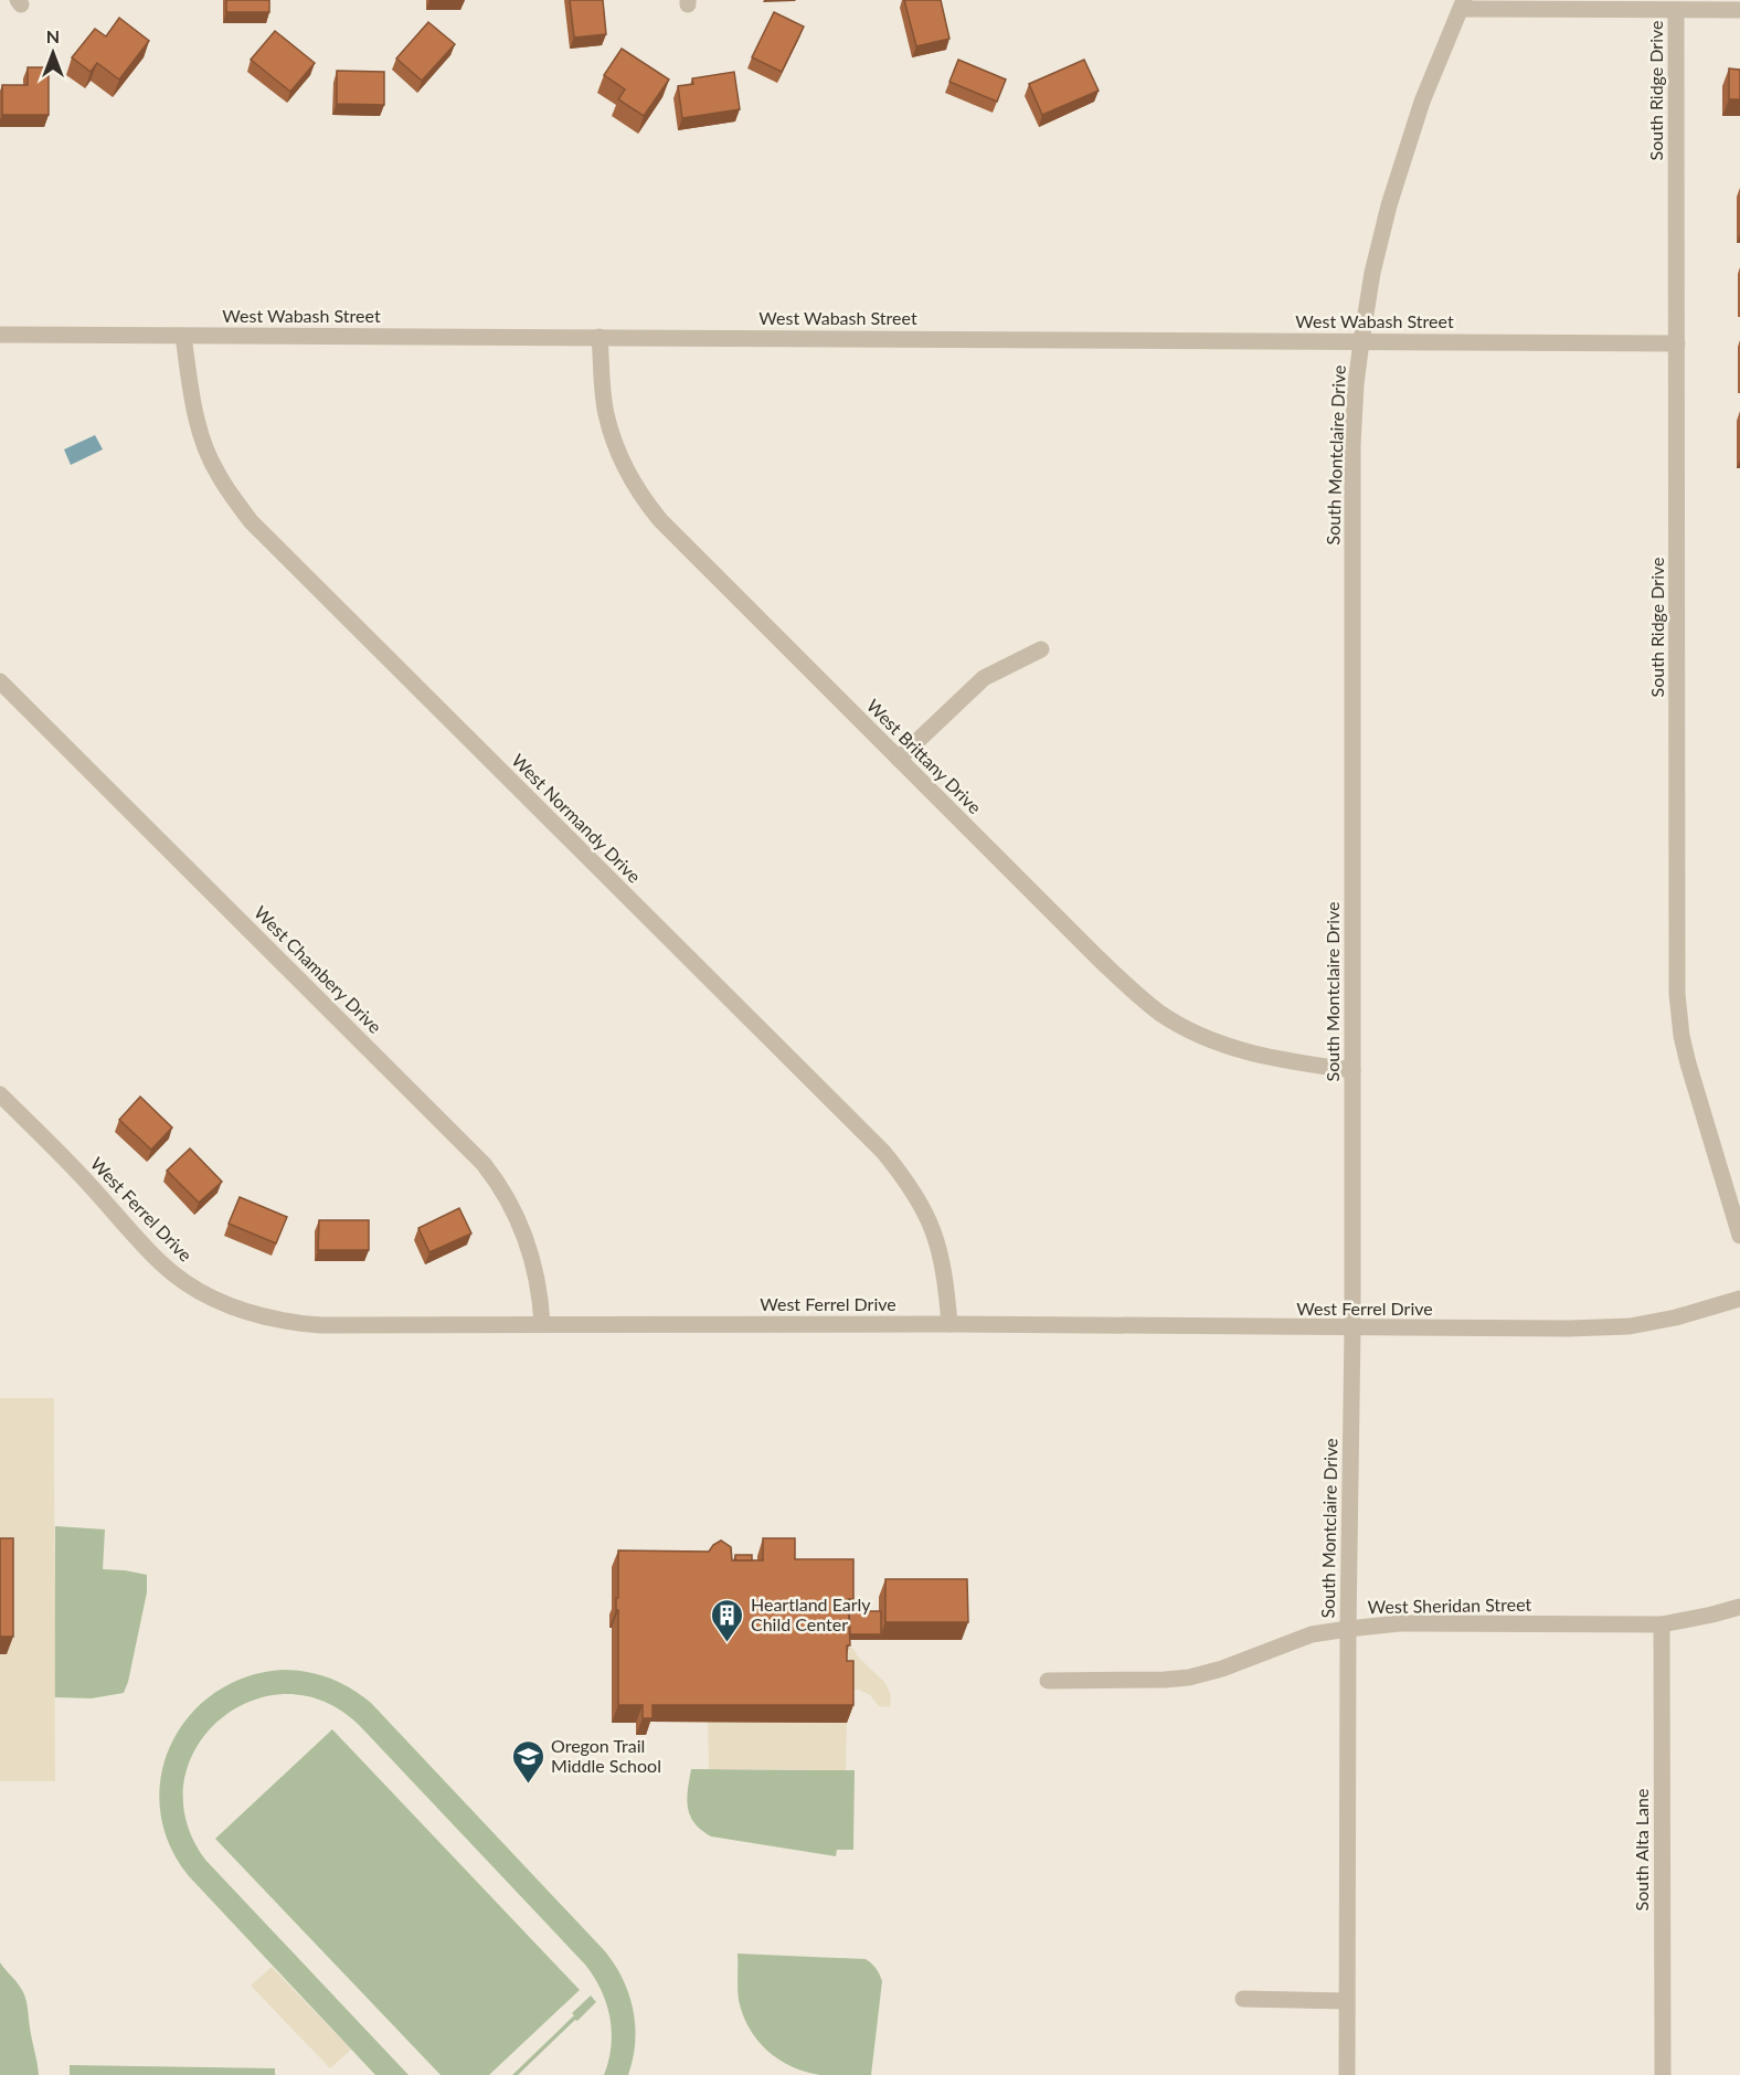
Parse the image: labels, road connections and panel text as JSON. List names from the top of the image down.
{
  "streets": {
    "street": [
      "South Ridge Drive",
      "West Wabash Street",
      "South Montclaire Drive",
      "West Brittany Drive",
      "West Normandy Drive",
      "West Chambery Drive",
      "West Ferrel Drive",
      "West Sheridan Street",
      "South Alta Lane"
    ]
  },
  "crossings": [
    ["South Ridge Drive", "West Wabash Street"],
    ["West Wabash Street", "South Montclaire Drive"],
    ["West Wabash Street", "West Brittany Drive"],
    ["West Wabash Street", "West Normandy Drive"],
    ["South Montclaire Drive", "West Brittany Drive"],
    ["South Montclaire Drive", "West Ferrel Drive"],
    ["South Montclaire Drive", "West Sheridan Street"],
    ["West Normandy Drive", "West Ferrel Drive"],
    ["West Chambery Drive", "West Ferrel Drive"],
    ["West Sheridan Street", "South Alta Lane"]
  ],
  "places": {
    "building": ["Heartland Early Child Center"],
    "school or university": ["Oregon Trail Middle School"]
  },
  "north": "top"
}
